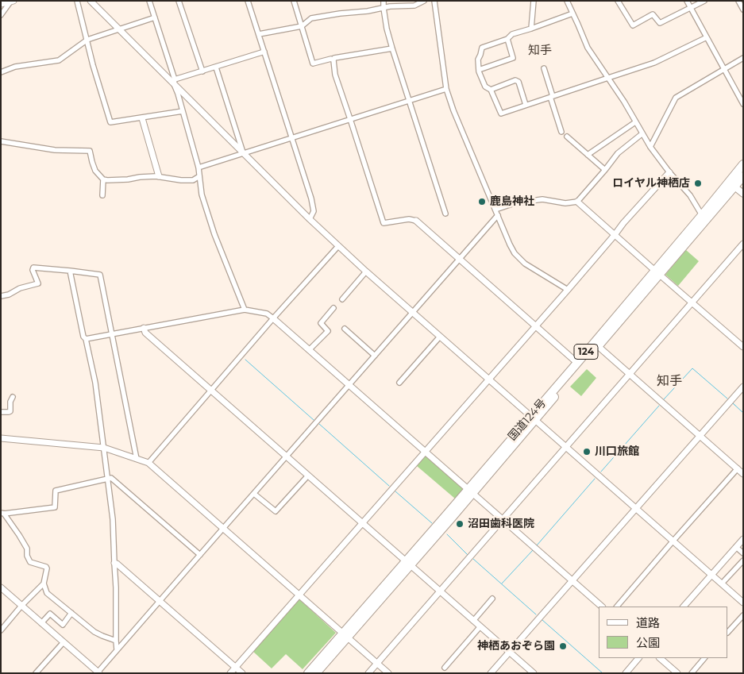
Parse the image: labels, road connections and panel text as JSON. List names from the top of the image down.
{
  "streets": {
    "highway": ["124", "国道124号"]
  },
  "districts": ["知手", "知手"],
  "places": [
    "ロイヤル神栖店",
    "鹿島神社",
    "川口旅館",
    "沼田歯科医院",
    "神栖あおぞら園"
  ],
  "legend": ["道路", "公園"]
}
